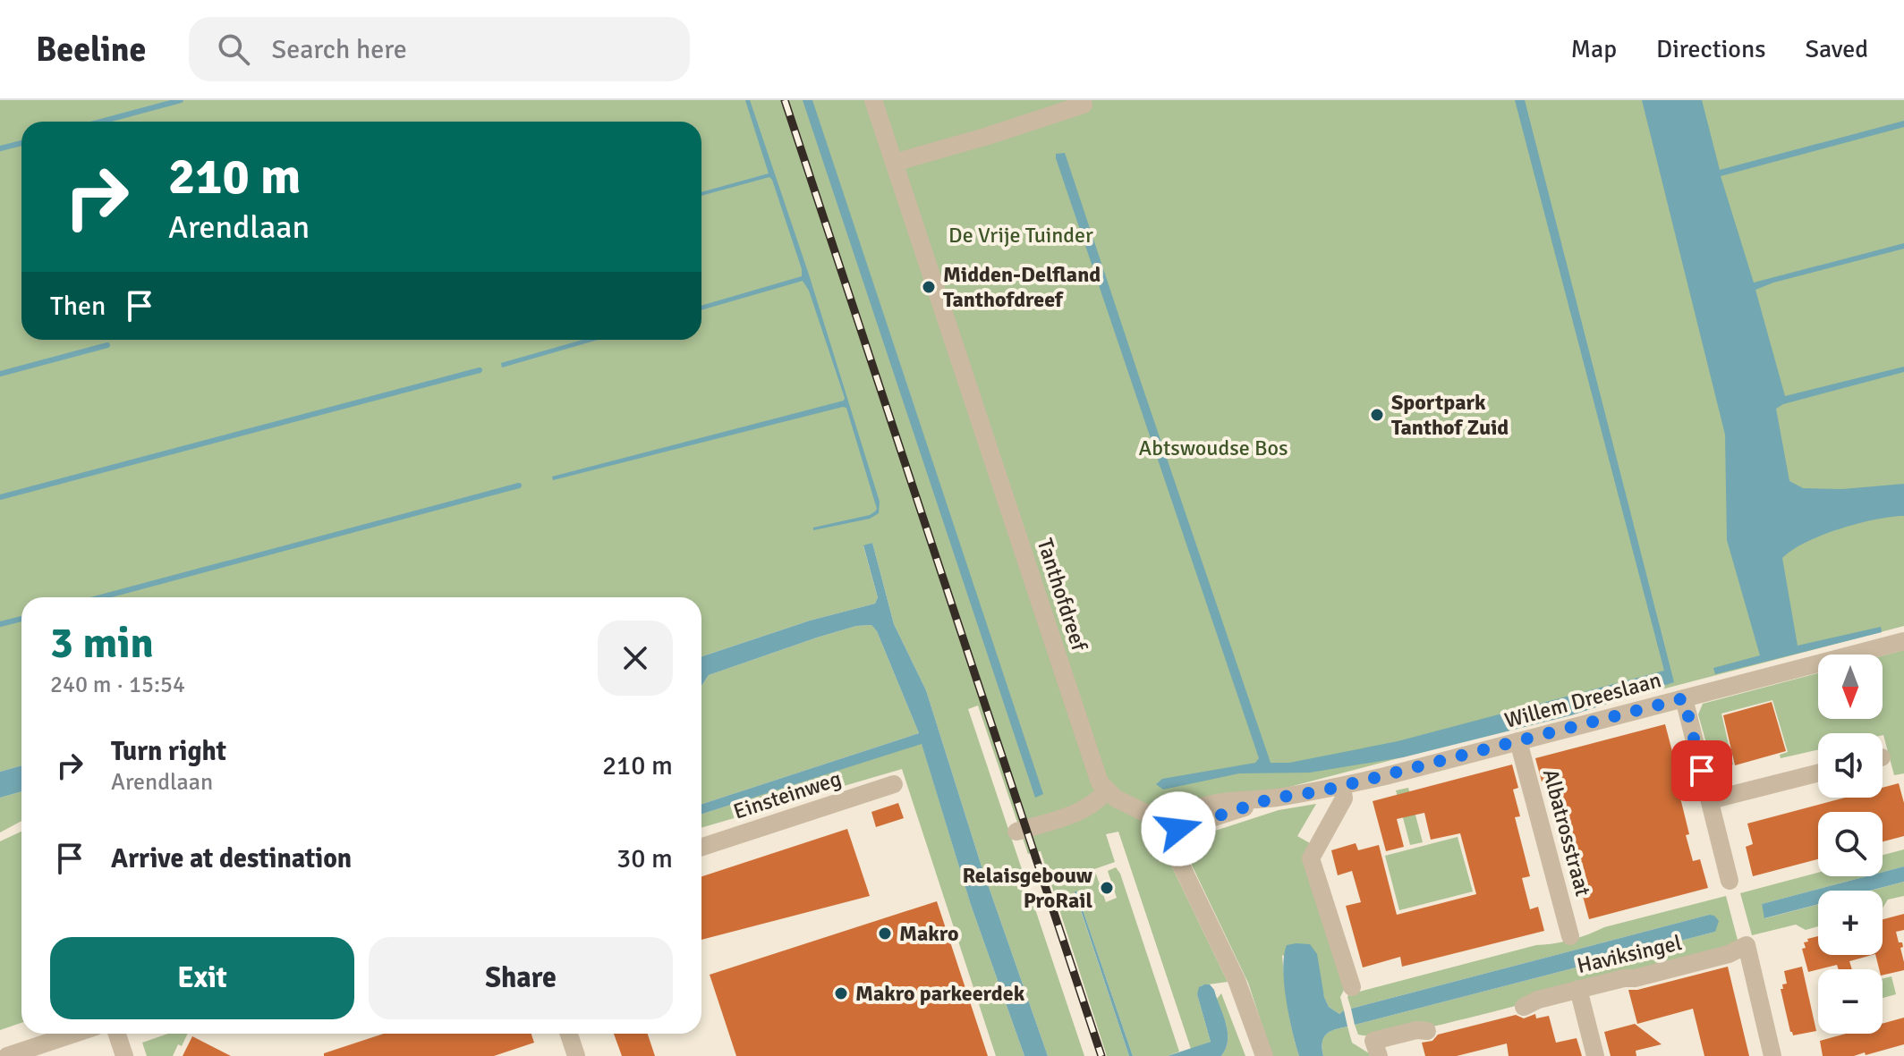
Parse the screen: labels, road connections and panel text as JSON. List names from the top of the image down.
{
  "streets": {
    "street": [
      "Tanthofdreef",
      "Willem Dreeslaan",
      "Einsteinweg",
      "Albatrosstraat",
      "Haviksingel"
    ]
  },
  "crossings": [
    ["Willem Dreeslaan", "Albatrosstraat"]
  ],
  "parks": ["De Vrije Tuinder", "Abtswoudse Bos"],
  "places": [
    "Midden-Delfland Tanthofdreef",
    "Sportpark Tanthof Zuid",
    "Relaisgebouw ProRail",
    "Makro",
    "Makro parkeerdek"
  ],
  "north": "bottom",
  "page": {
    "header": "Beeline",
    "search": "Search here",
    "nav": ["Map", "Directions", "Saved"],
    "turn": ["210 m", "Arendlaan"],
    "then": "Then",
    "heading": ["3 min", "240 m · 15:54"],
    "map_buttons": ["+", "−"],
    "list": [
      {
        "name": "Turn right",
        "note": "Arendlaan",
        "value": "210 m"
      },
      {
        "name": "Arrive at destination",
        "value": "30 m"
      }
    ],
    "buttons": ["Exit", "Share"]
  }
}
